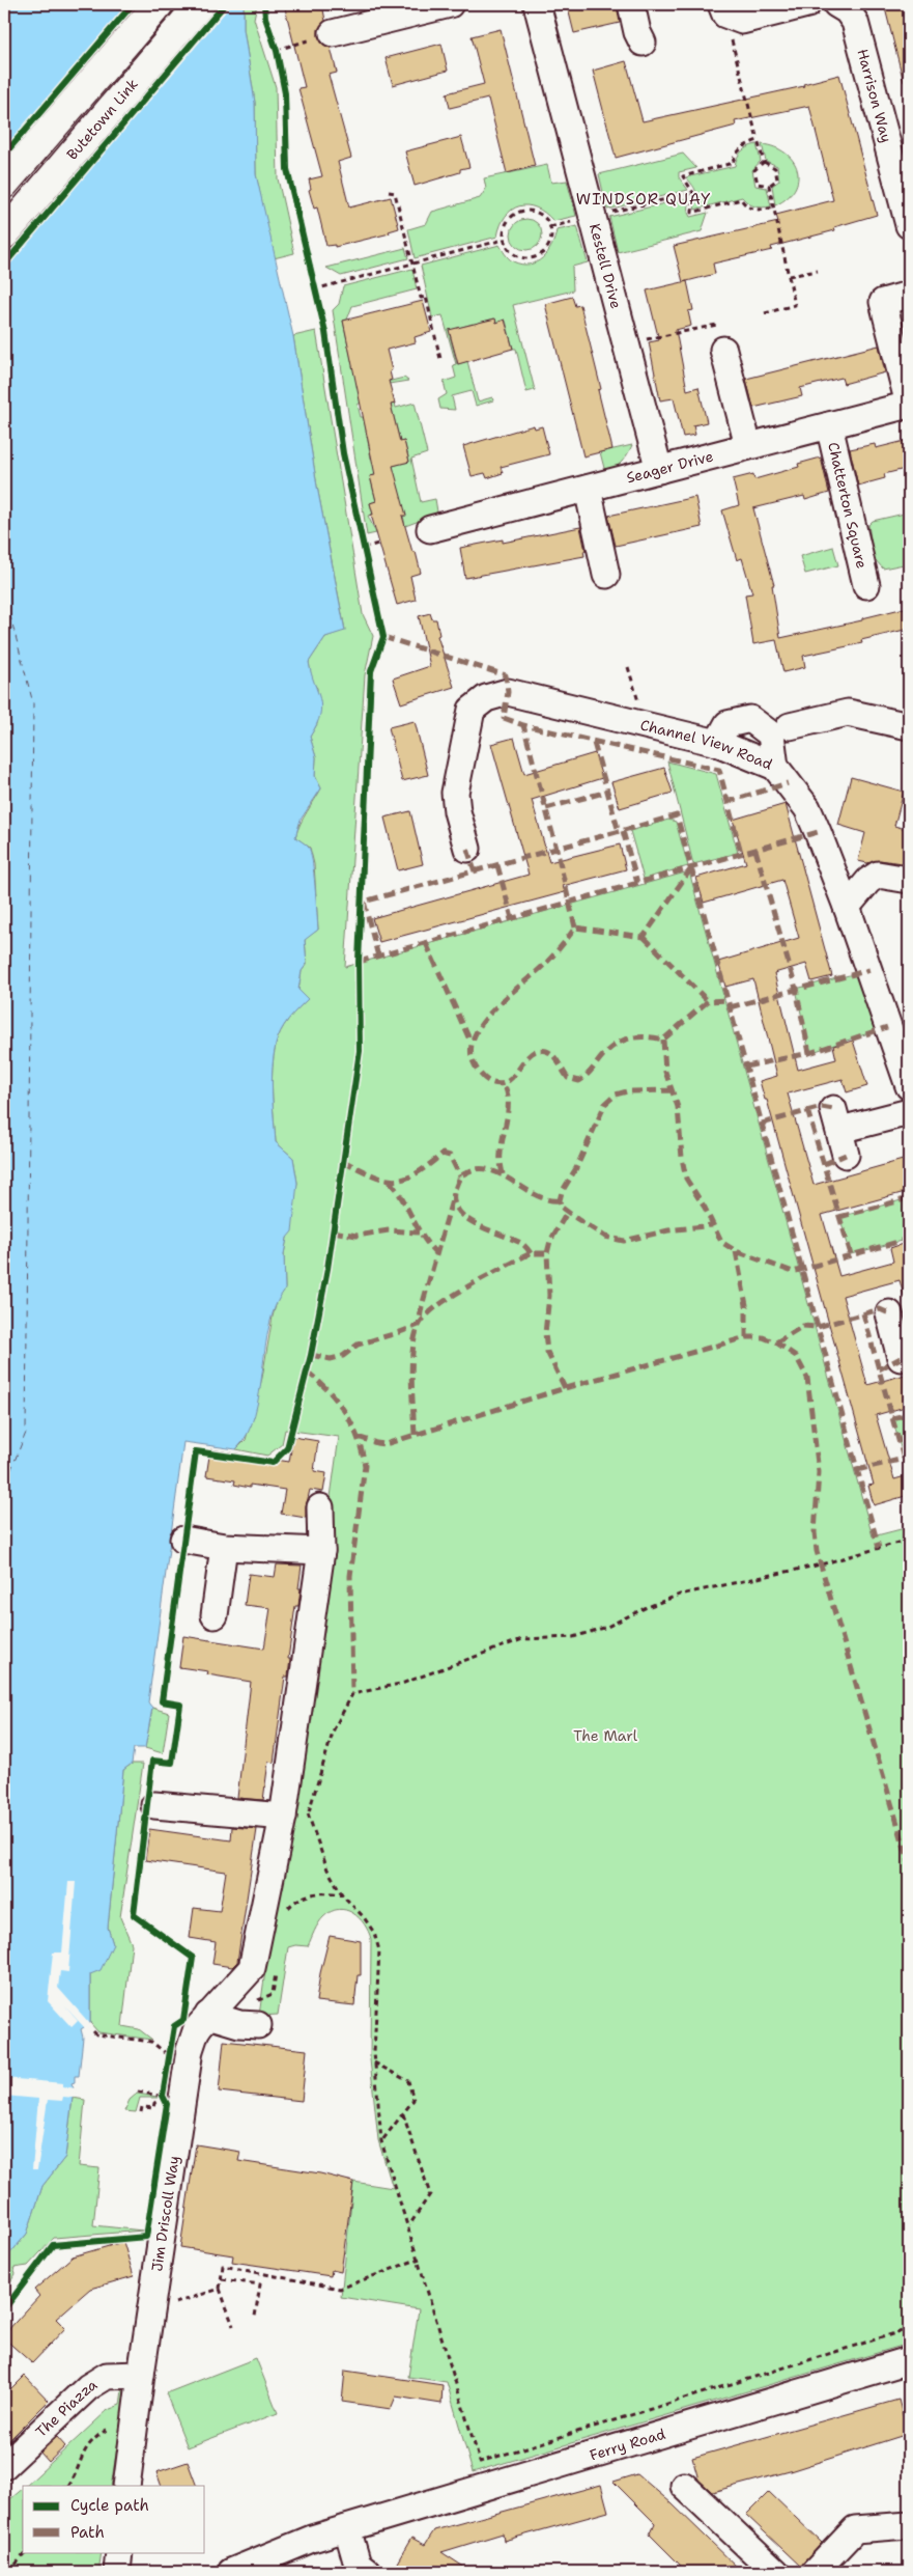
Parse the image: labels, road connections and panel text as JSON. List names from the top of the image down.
{
  "streets": {
    "main road": ["Butetown Link"],
    "street": [
      "Harrison Way",
      "Kestell Drive",
      "Seager Drive",
      "Chatterton Square",
      "Channel View Road",
      "Jim Driscoll Way",
      "The Piazza",
      "Ferry Road"
    ]
  },
  "crossings": [
    ["Kestell Drive", "Seager Drive"],
    ["Seager Drive", "Chatterton Square"],
    ["Jim Driscoll Way", "The Piazza"]
  ],
  "districts": ["WINDSOR QUAY"],
  "parks": ["The Marl"],
  "legend": ["Cycle path", "Path"]
}
